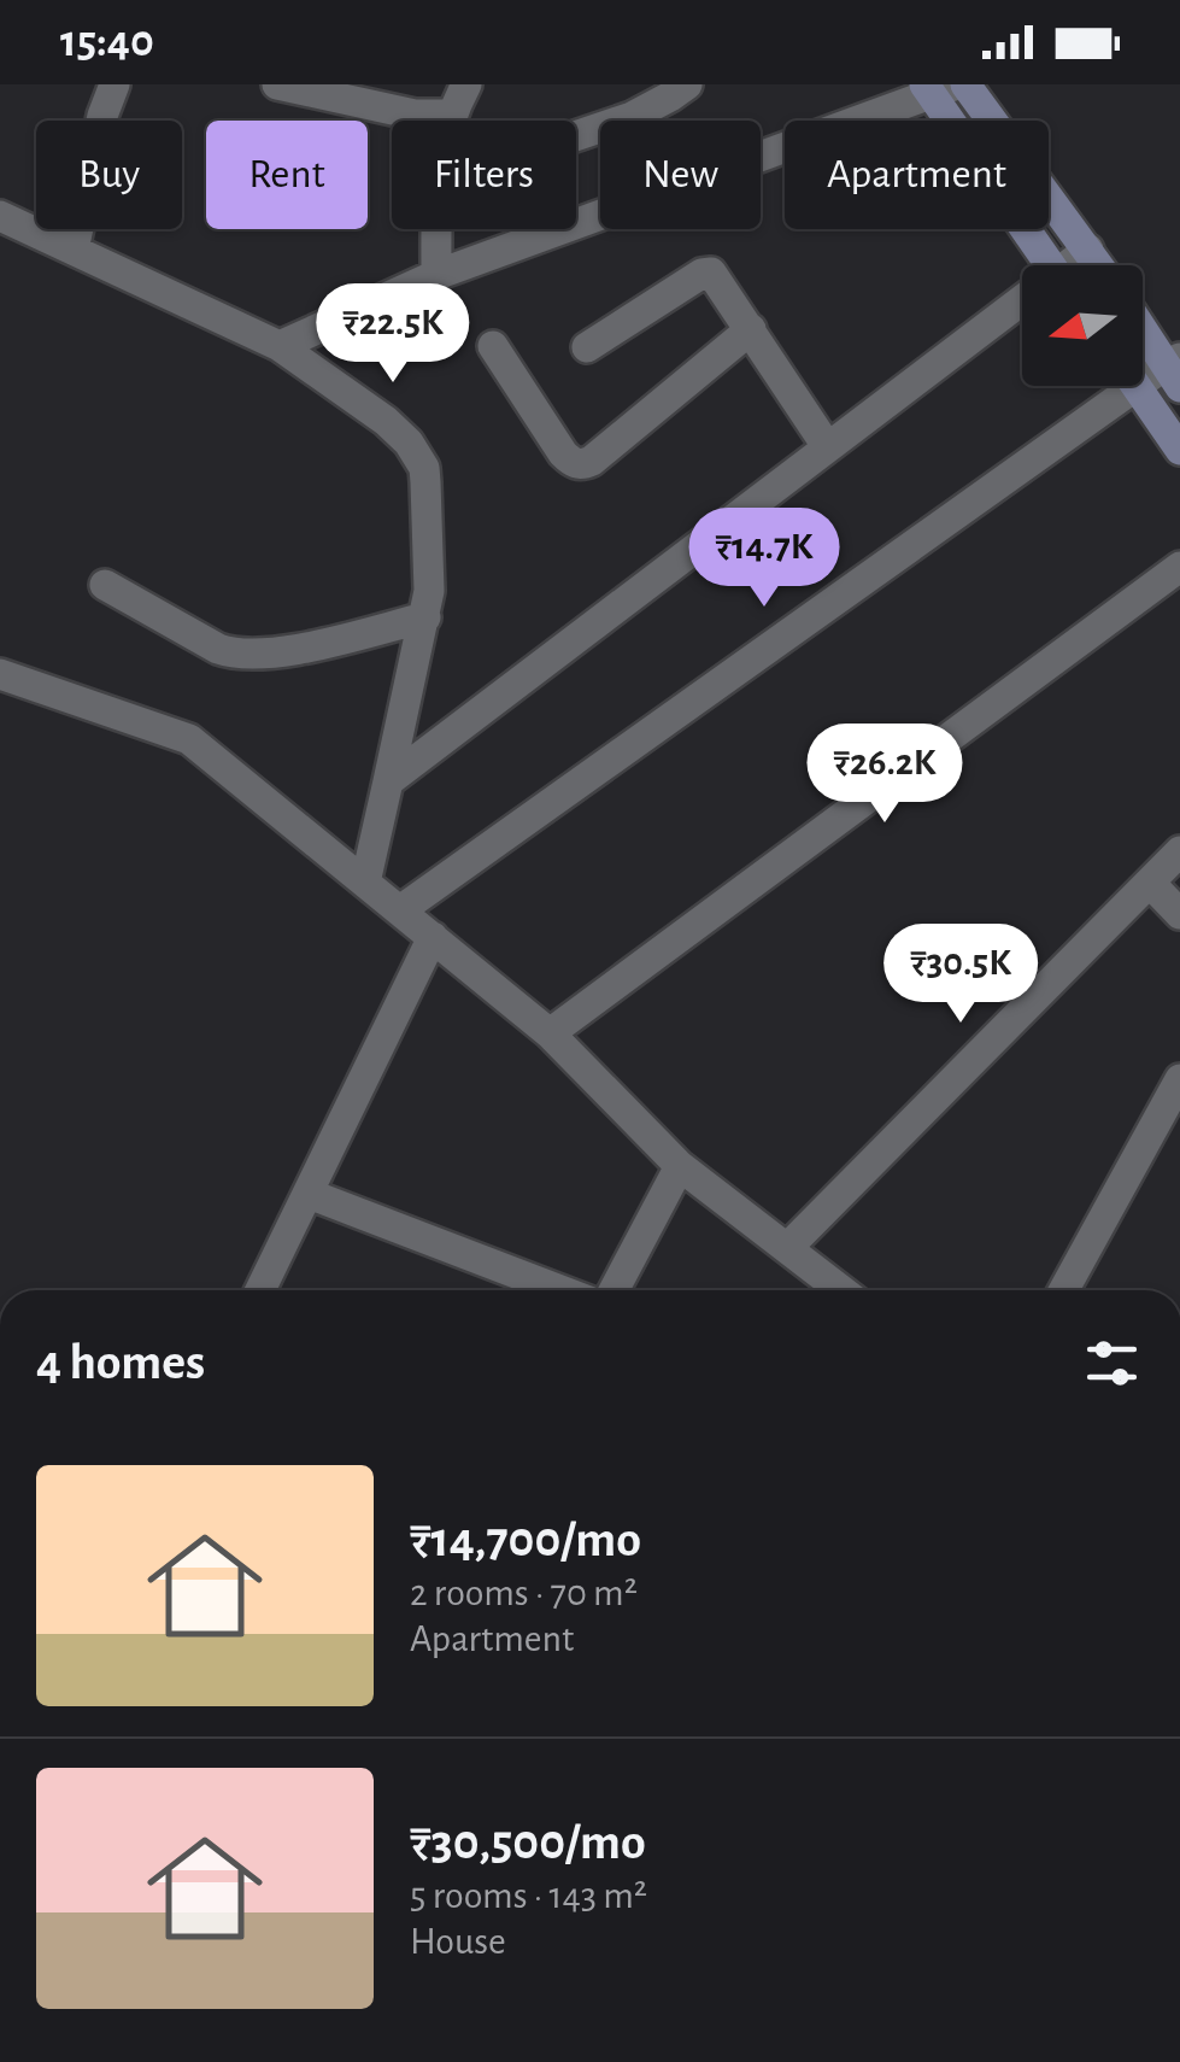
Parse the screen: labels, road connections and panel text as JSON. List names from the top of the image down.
{
  "north": "left",
  "page": {
    "status": "15:40",
    "chip": [
      "Buy",
      "Rent",
      "Filters",
      "New",
      "Apartment"
    ],
    "price": [
      "₹22.5K",
      "₹14.7K",
      "₹26.2K",
      "₹30.5K"
    ],
    "heading": "4 homes",
    "list": [
      {
        "name": "₹14,700/mo",
        "note": "2 rooms · 70 m² · Apartment"
      },
      {
        "name": "₹30,500/mo",
        "note": "5 rooms · 143 m² · House"
      }
    ]
  }
}
